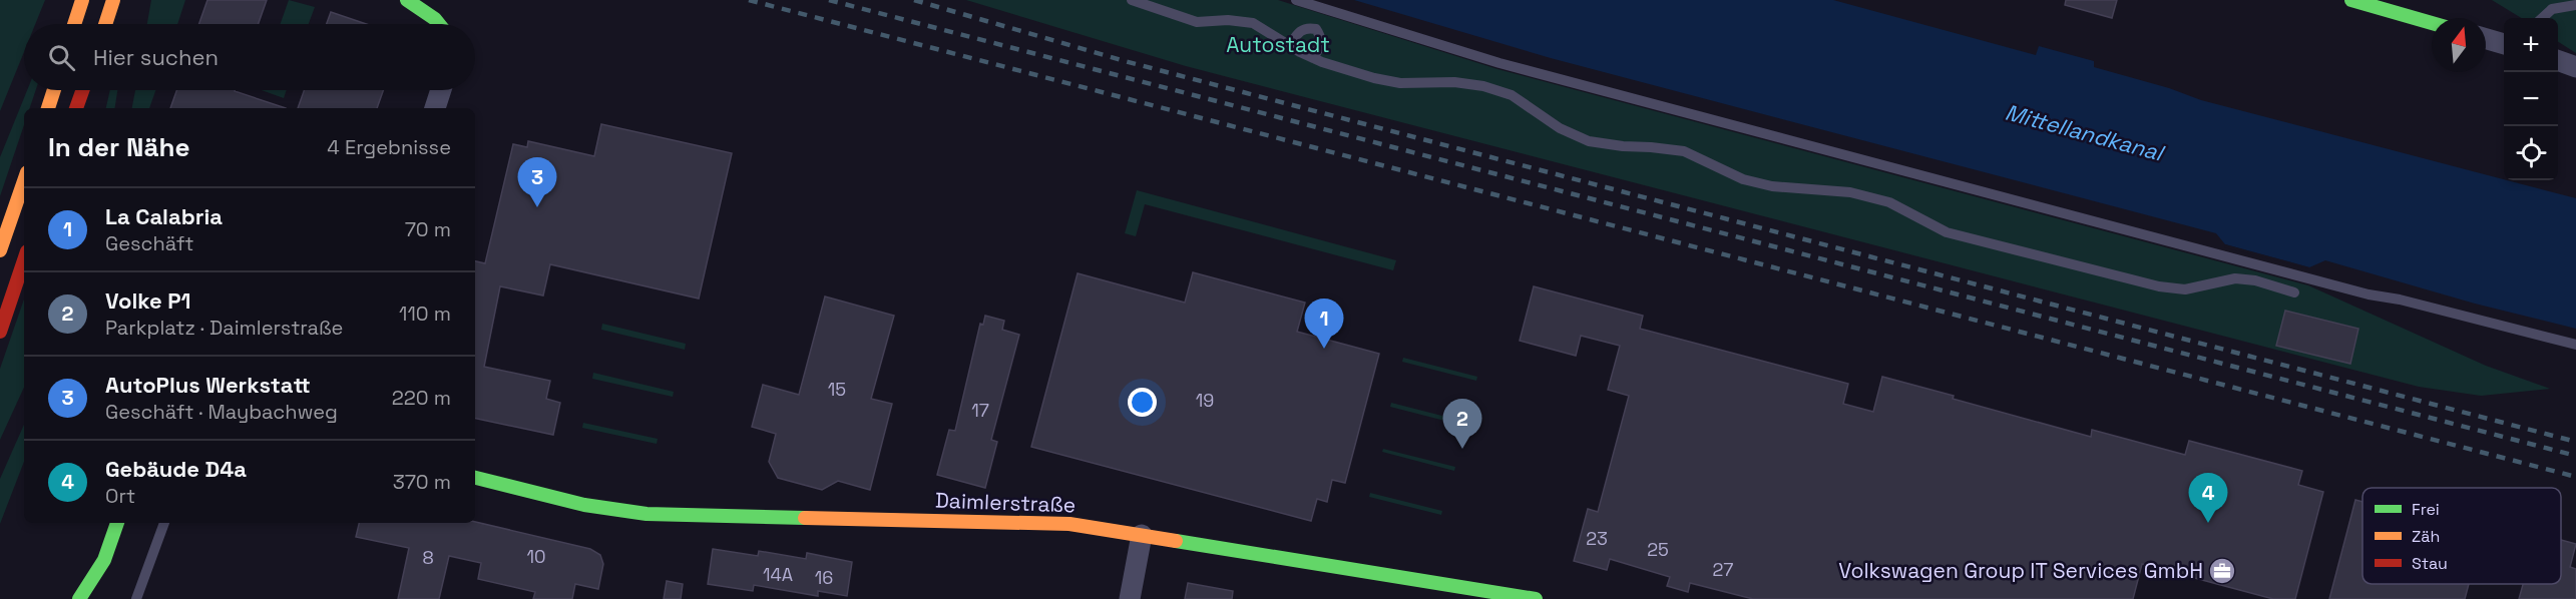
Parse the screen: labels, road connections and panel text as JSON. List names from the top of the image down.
{
  "streets": {
    "street": ["Daimlerstraße"]
  },
  "water": ["Mittellandkanal"],
  "parks": ["Autostadt"],
  "places": {
    "office": ["Volkswagen Group IT Services GmbH"]
  },
  "house_numbers": [
    "15",
    "19",
    "17",
    "23",
    "25",
    "10",
    "8",
    "27",
    "14A",
    "16"
  ],
  "legend": ["Frei", "Zäh", "Stau"],
  "north": "top",
  "page": {
    "map_buttons": ["+", "−"],
    "search": "Hier suchen",
    "heading": ["In der Nähe", "4 Ergebnisse"],
    "pins": [
      "3",
      "1",
      "2",
      "4"
    ],
    "list": [
      {
        "mark": "1",
        "name": "La Calabria",
        "note": "Geschäft",
        "value": "70 m"
      },
      {
        "mark": "2",
        "name": "Volke P1",
        "note": "Parkplatz · Daimlerstraße",
        "value": "110 m"
      },
      {
        "mark": "3",
        "name": "AutoPlus Werkstatt",
        "note": "Geschäft · Maybachweg",
        "value": "220 m"
      },
      {
        "mark": "4",
        "name": "Gebäude D4a",
        "note": "Ort",
        "value": "370 m"
      }
    ]
  }
}
